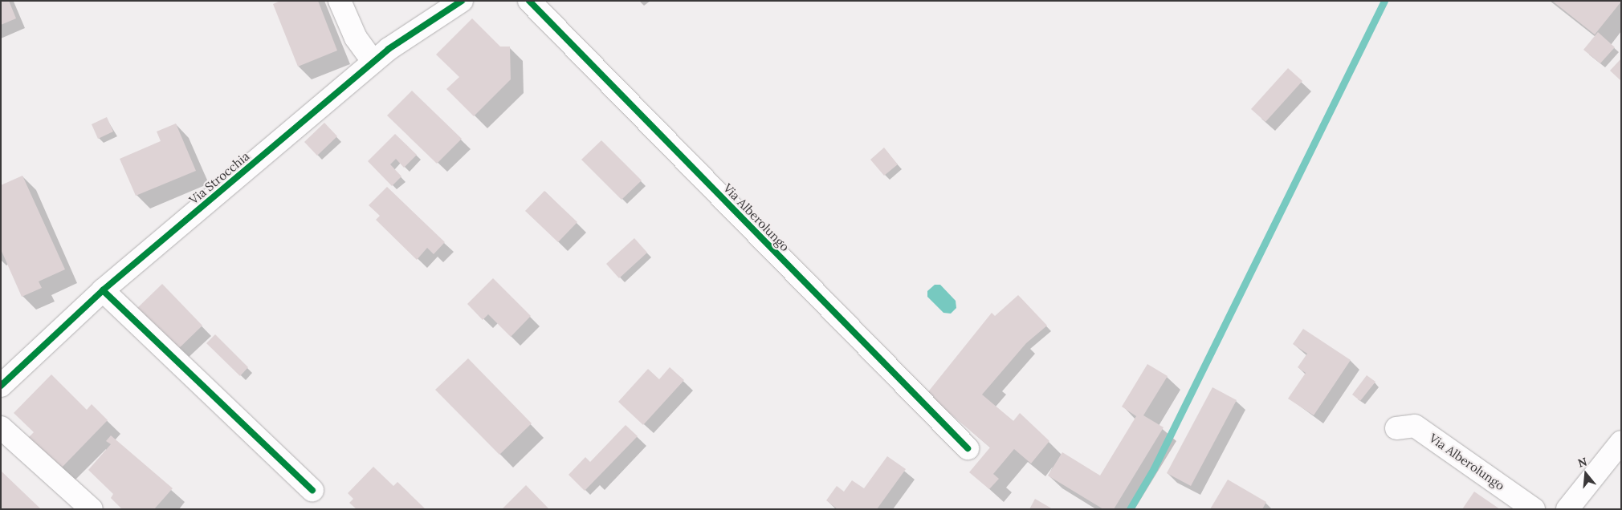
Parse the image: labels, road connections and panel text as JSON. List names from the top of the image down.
{
  "streets": {
    "street": ["Via Strocchia", "Via Alberolungo"]
  },
  "north": "top"
}
